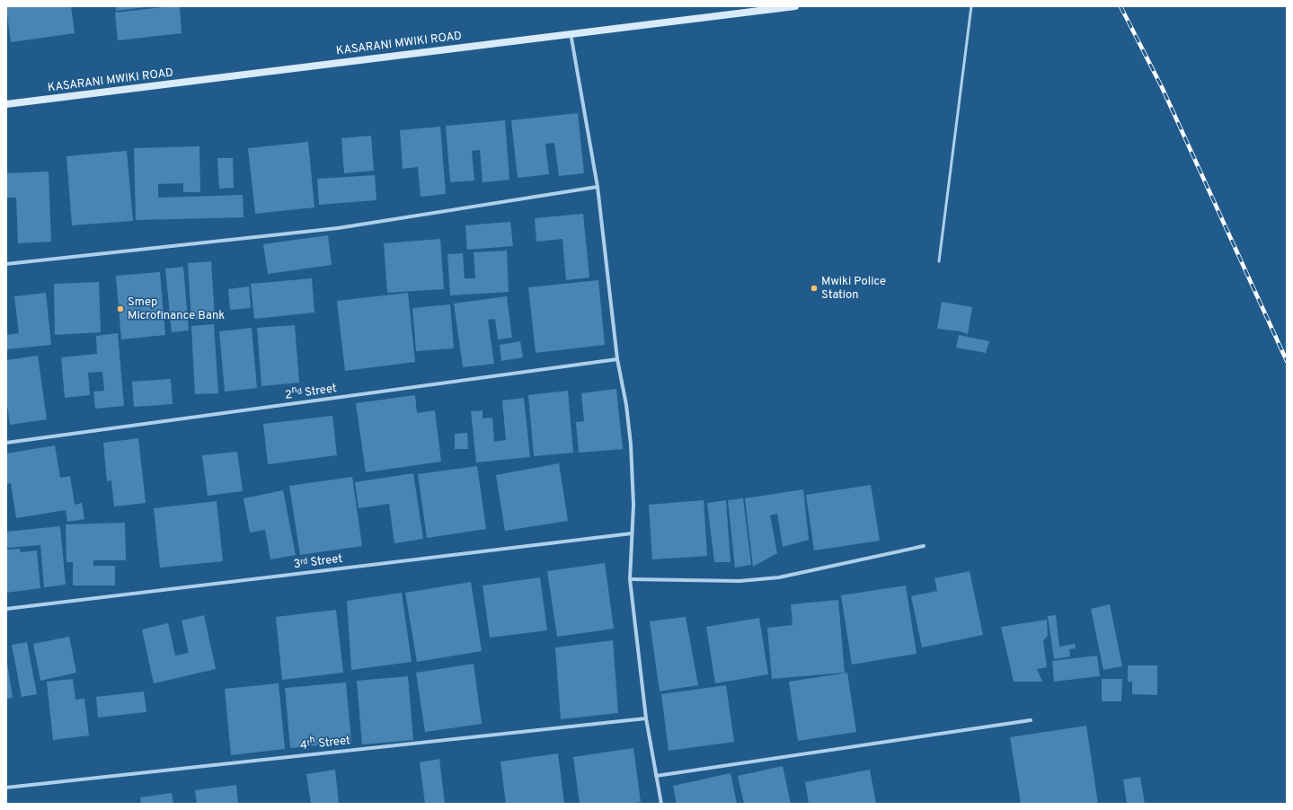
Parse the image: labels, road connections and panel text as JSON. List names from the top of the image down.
{
  "streets": {
    "main road": ["KASARANI MWIKI ROAD"],
    "street": ["2ⁿᵈ Street", "3ʳᵈ Street", "4ᵗʰ Street"]
  },
  "places": ["Mwiki Police Station", "Smep Microfinance Bank"]
}
